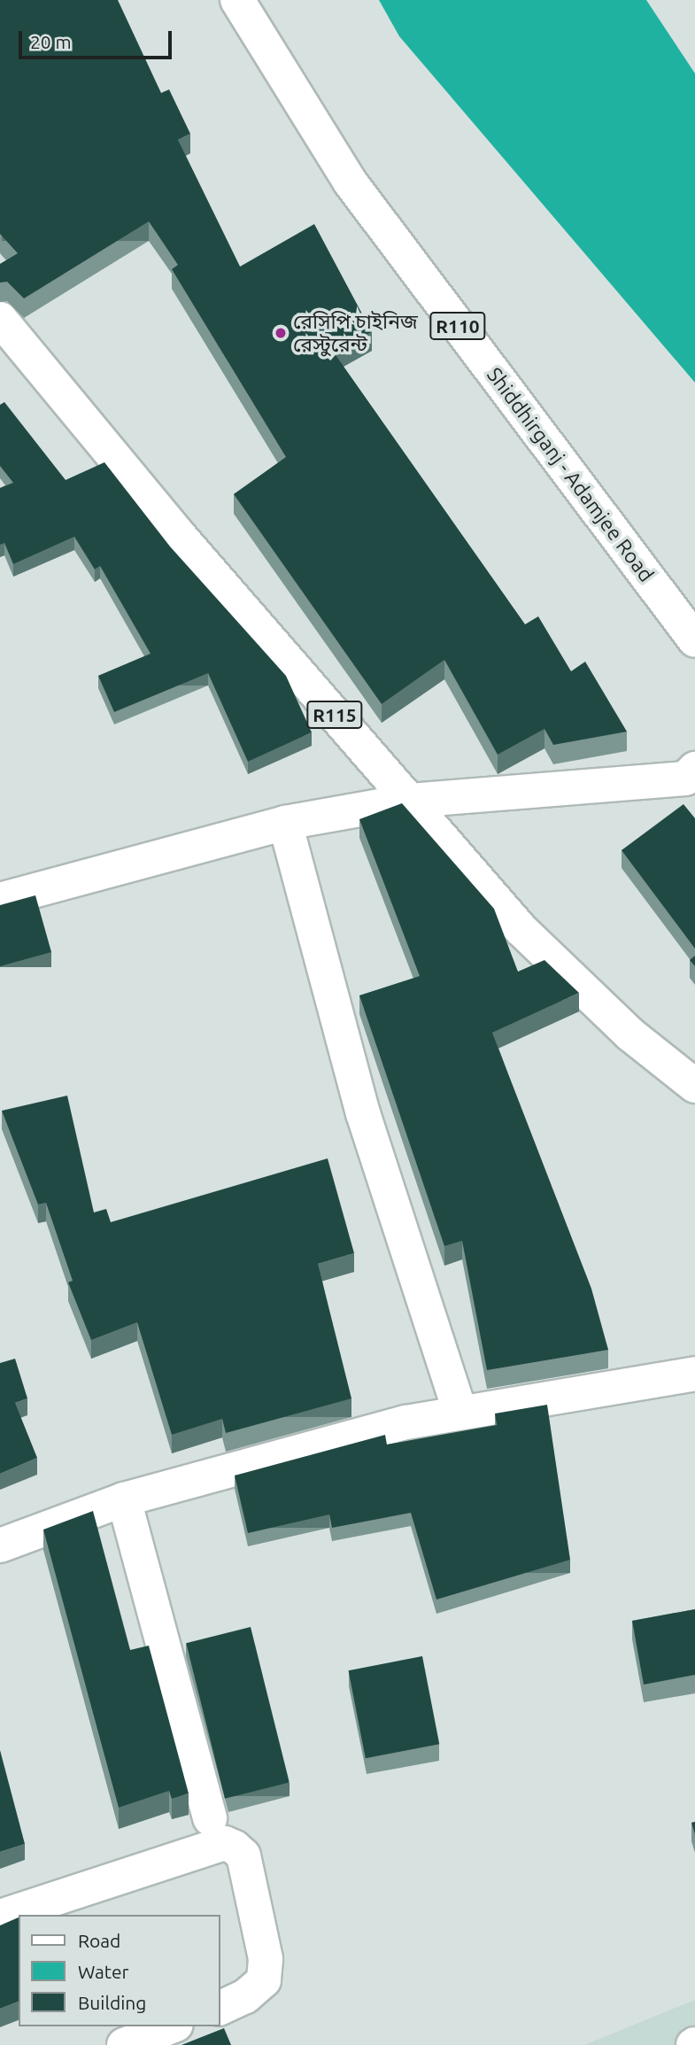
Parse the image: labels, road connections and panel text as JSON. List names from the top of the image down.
{
  "streets": {
    "street": ["R110", "Shiddhirganj - Adamjee Road", "R115"]
  },
  "places": ["রেসিপি চাইনিজ রেস্টুরেন্ট"],
  "legend": ["Road", "Water", "Building"],
  "scale_bar": "20 m"
}
